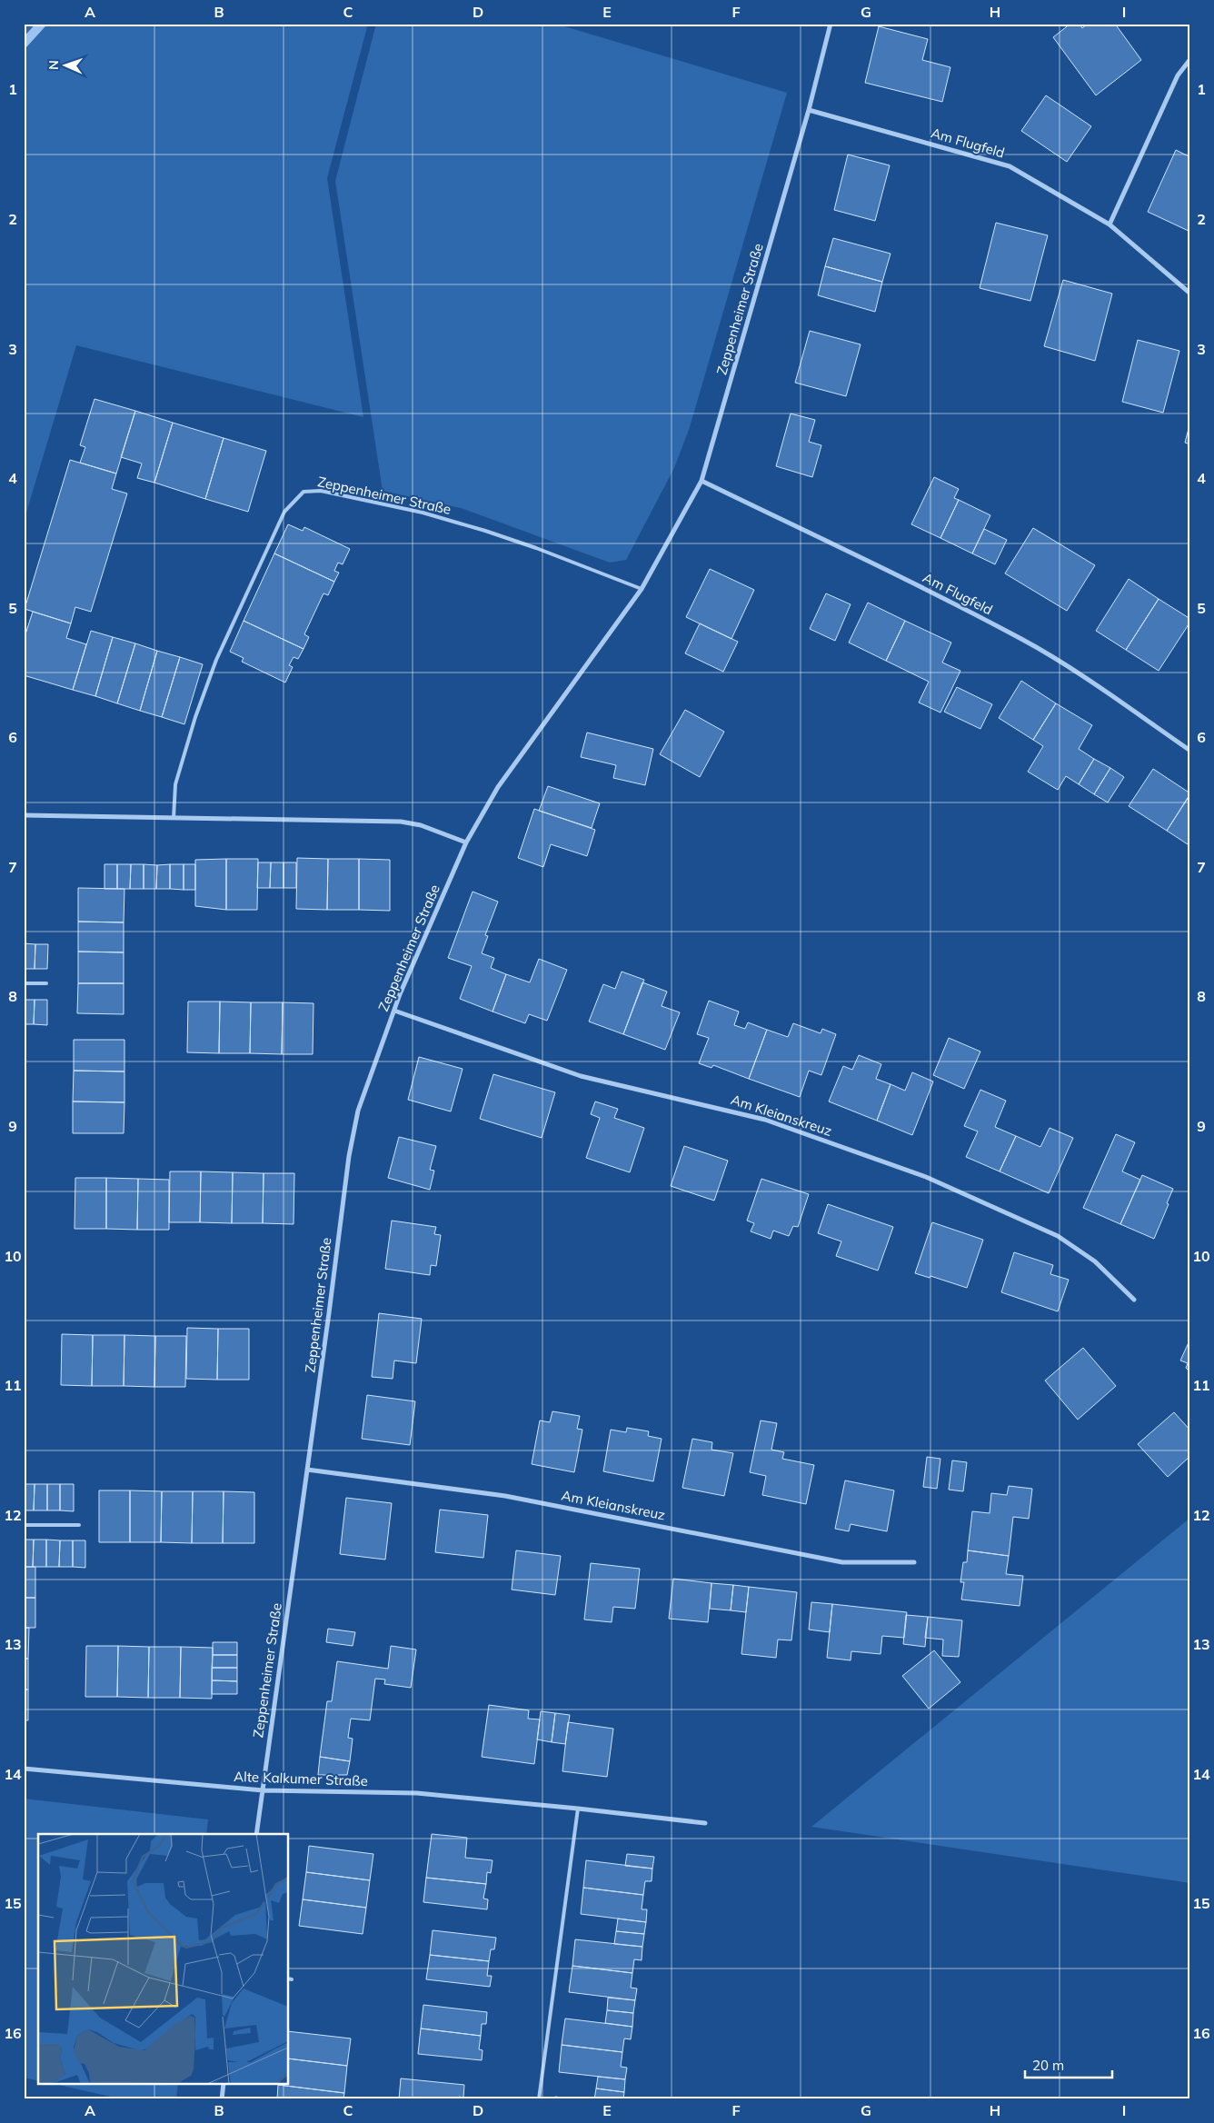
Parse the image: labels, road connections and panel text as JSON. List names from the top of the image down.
{
  "streets": {
    "street": [
      "Am Flugfeld",
      "Zeppenheimer Straße",
      "Am Kleianskreuz",
      "Alte Kalkumer Straße"
    ]
  },
  "crossings": [
    ["Am Flugfeld", "Zeppenheimer Straße"],
    ["Zeppenheimer Straße", "Am Kleianskreuz"],
    ["Zeppenheimer Straße", "Alte Kalkumer Straße"]
  ],
  "scale_bar": "20 m",
  "north": "left",
  "grid": {
    "columns": [
      "A",
      "B",
      "C",
      "D",
      "E",
      "F",
      "G",
      "H",
      "I"
    ],
    "rows": [
      "1",
      "2",
      "3",
      "4",
      "5",
      "6",
      "7",
      "8",
      "9",
      "10",
      "11",
      "12",
      "13",
      "14",
      "15",
      "16"
    ]
  }
}
